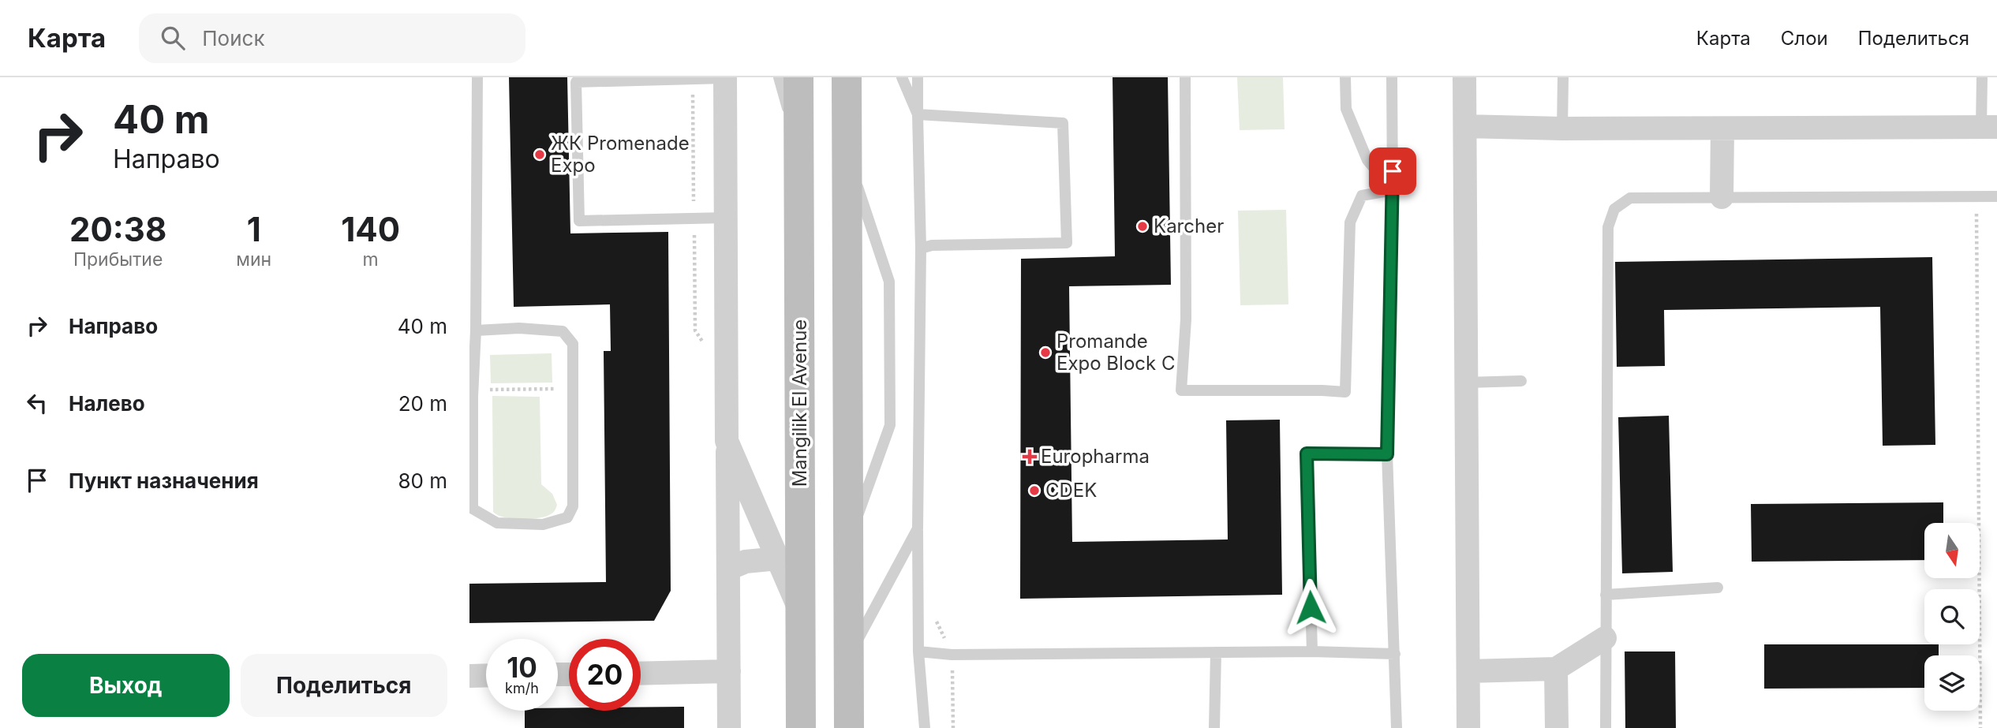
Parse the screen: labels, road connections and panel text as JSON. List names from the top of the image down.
{
  "streets": {
    "main road": ["Mangilik El Avenue"]
  },
  "places": {
    "other": [
      "ЖК Promenade Expo",
      "Karcher",
      "Promande Expo Block C",
      "CDEK"
    ],
    "health": ["Europharma"]
  },
  "north": "bottom",
  "page": {
    "header": "Карта",
    "search": "Поиск",
    "nav": ["Карта", "Слои", "Поделиться"],
    "turn": ["40 m", "Направо"],
    "eta": [
      "20:38",
      "Прибытие",
      "1",
      "мин",
      "140",
      "m"
    ],
    "list": [
      {
        "name": "Направо",
        "value": "40 m"
      },
      {
        "name": "Налево",
        "value": "20 m"
      },
      {
        "name": "Пункт назначения",
        "value": "80 m"
      }
    ],
    "speed": "10 km/h",
    "limit": "20",
    "buttons": ["Выход", "Поделиться"]
  }
}
